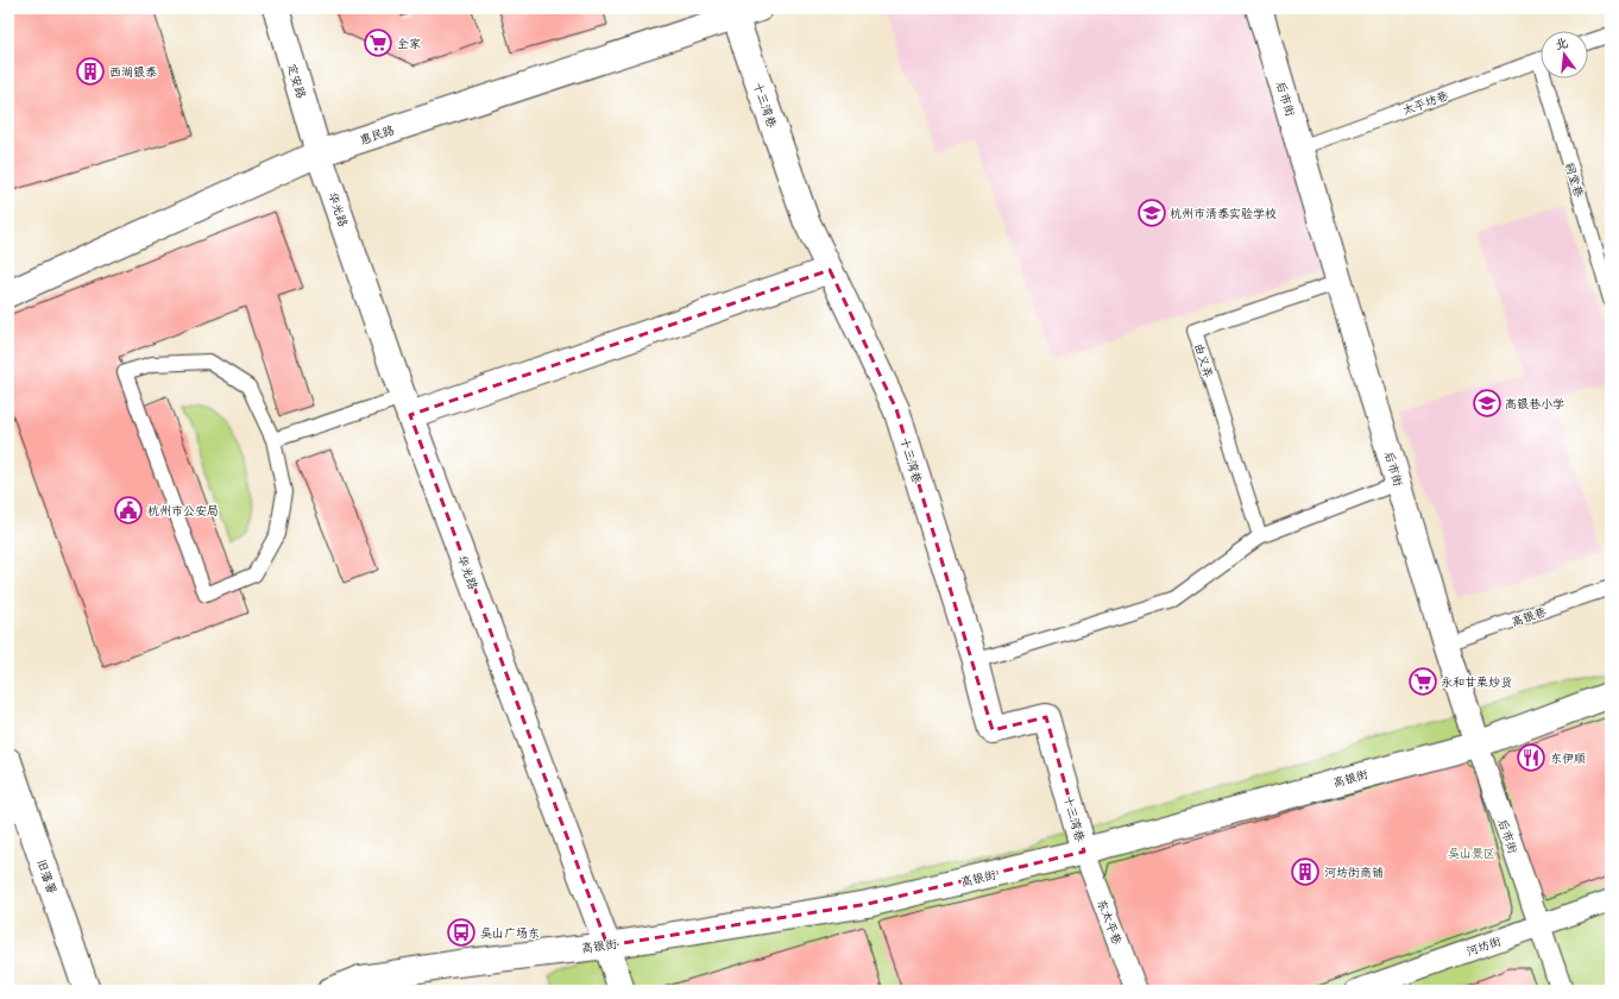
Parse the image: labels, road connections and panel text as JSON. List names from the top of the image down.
{
  "streets": {
    "street": [
      "定安路",
      "后市街",
      "十三湾巷",
      "惠民路",
      "华光路",
      "高银街",
      "旧藩署",
      "东太平巷",
      "河坊街"
    ],
    "lane": [
      "太平坊巷",
      "祠堂巷",
      "由义弄",
      "高银巷"
    ]
  },
  "crossings": [
    ["定安路", "惠民路"],
    ["定安路", "华光路"],
    ["后市街", "太平坊巷"],
    ["后市街", "由义弄"],
    ["后市街", "高银巷"],
    ["后市街", "高银街"],
    ["后市街", "河坊街"],
    ["十三湾巷", "惠民路"],
    ["十三湾巷", "高银街"],
    ["十三湾巷", "东太平巷"],
    ["惠民路", "华光路"],
    ["华光路", "高银街"],
    ["高银街", "东太平巷"]
  ],
  "parks": ["吴山景区"],
  "places": {
    "supermarket": ["全家", "永和甘栗炒货"],
    "building": ["西湖银泰", "河坊街商铺"],
    "school or university": ["杭州市清泰实验学校", "高银巷小学"],
    "public building": ["杭州市公安局"],
    "restaurant": ["东伊顺"],
    "bus stop": ["吴山广场东"]
  },
  "north": "top"
}
